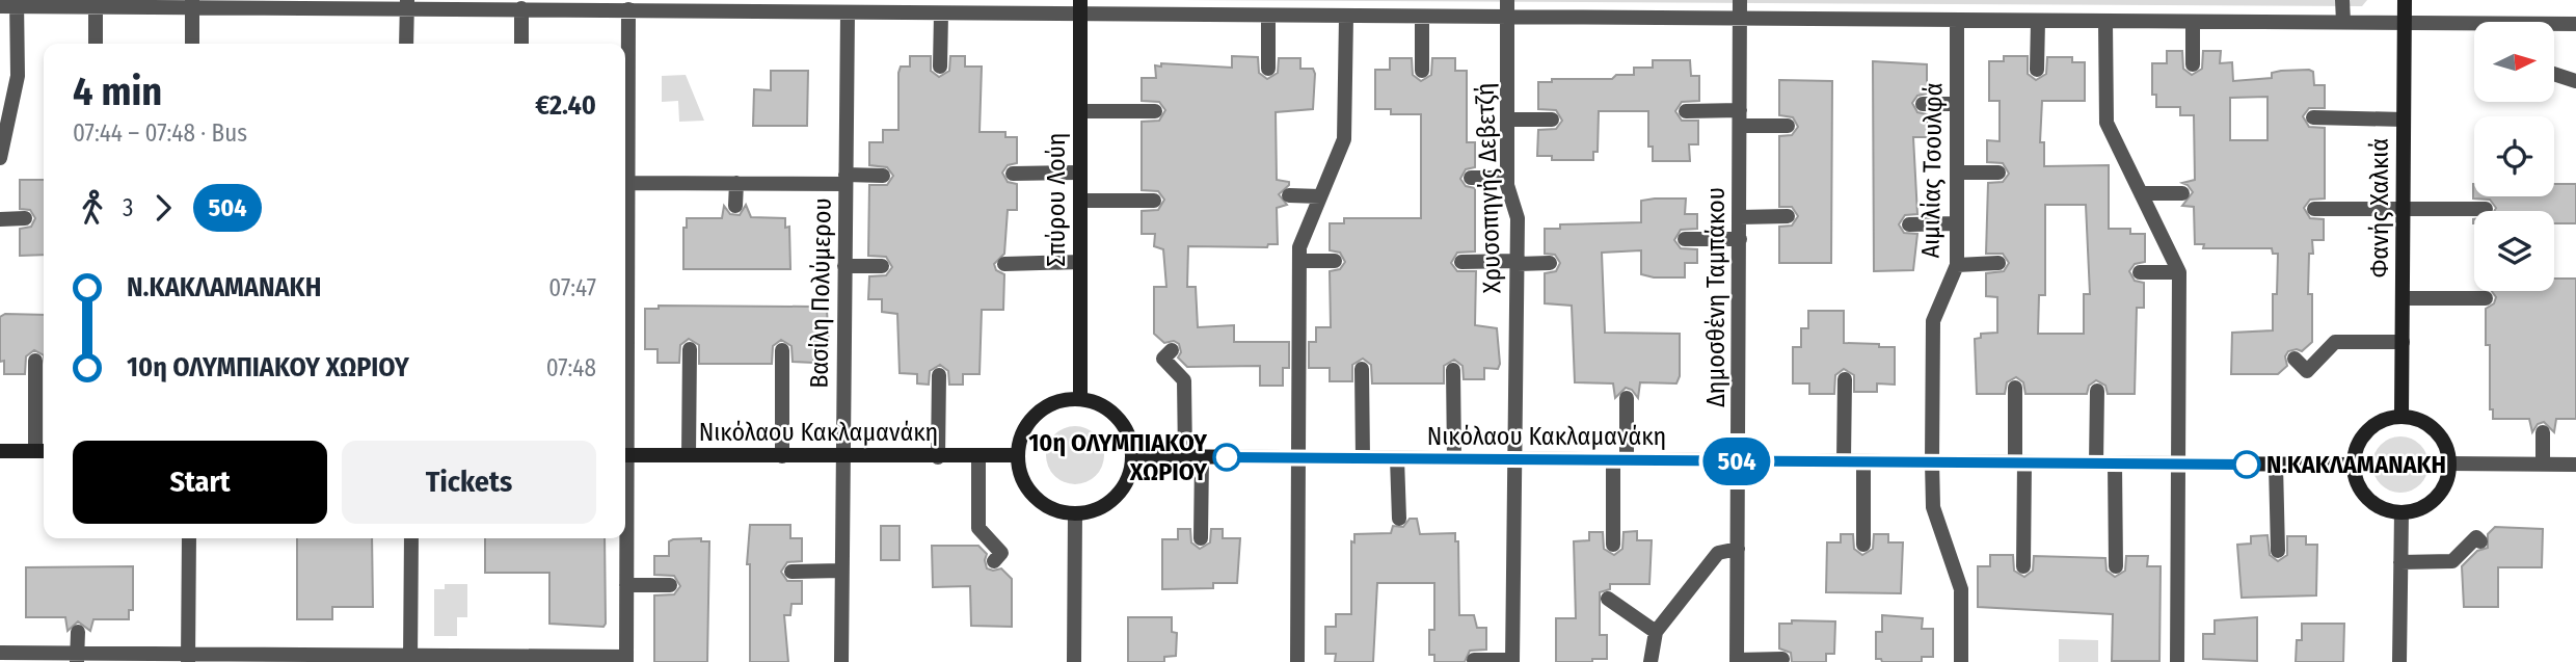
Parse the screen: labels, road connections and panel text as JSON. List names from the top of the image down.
{
  "streets": {
    "street": [
      "Αιμιλίας Τσουλφά",
      "Χρυσοπηγής Δεβετζή",
      "Σπύρου Λούη",
      "Φανής Χαλκιά",
      "Βασίλη Πολύμερου",
      "Δημοσθένη Ταμπάκου",
      "Νικόλαου Κακλαμανάκη"
    ]
  },
  "crossings": [
    ["Αιμιλίας Τσουλφά", "Νικόλαου Κακλαμανάκη"],
    ["Χρυσοπηγής Δεβετζή", "Νικόλαου Κακλαμανάκη"],
    ["Σπύρου Λούη", "Νικόλαου Κακλαμανάκη"],
    ["Φανής Χαλκιά", "Νικόλαου Κακλαμανάκη"],
    ["Βασίλη Πολύμερου", "Νικόλαου Κακλαμανάκη"],
    ["Δημοσθένη Ταμπάκου", "Νικόλαου Κακλαμανάκη"]
  ],
  "places": ["10η ΟΛΥΜΠΙΑΚΟΥ ΧΩΡΙΟΥ", "Ν.ΚΑΚΛΑΜΑΝΑΚΗ"],
  "lines": ["bus line 504"],
  "north": "right",
  "page": {
    "on_map": "504",
    "heading": ["4 min", "07:44 – 07:48 · Bus", "€2.40"],
    "legs": ["3", "504"],
    "list": [
      {
        "name": "Ν.ΚΑΚΛΑΜΑΝΑΚΗ",
        "value": "07:47"
      },
      {
        "name": "10η ΟΛΥΜΠΙΑΚΟΥ ΧΩΡΙΟΥ",
        "value": "07:48"
      }
    ],
    "buttons": ["Start", "Tickets"]
  }
}
